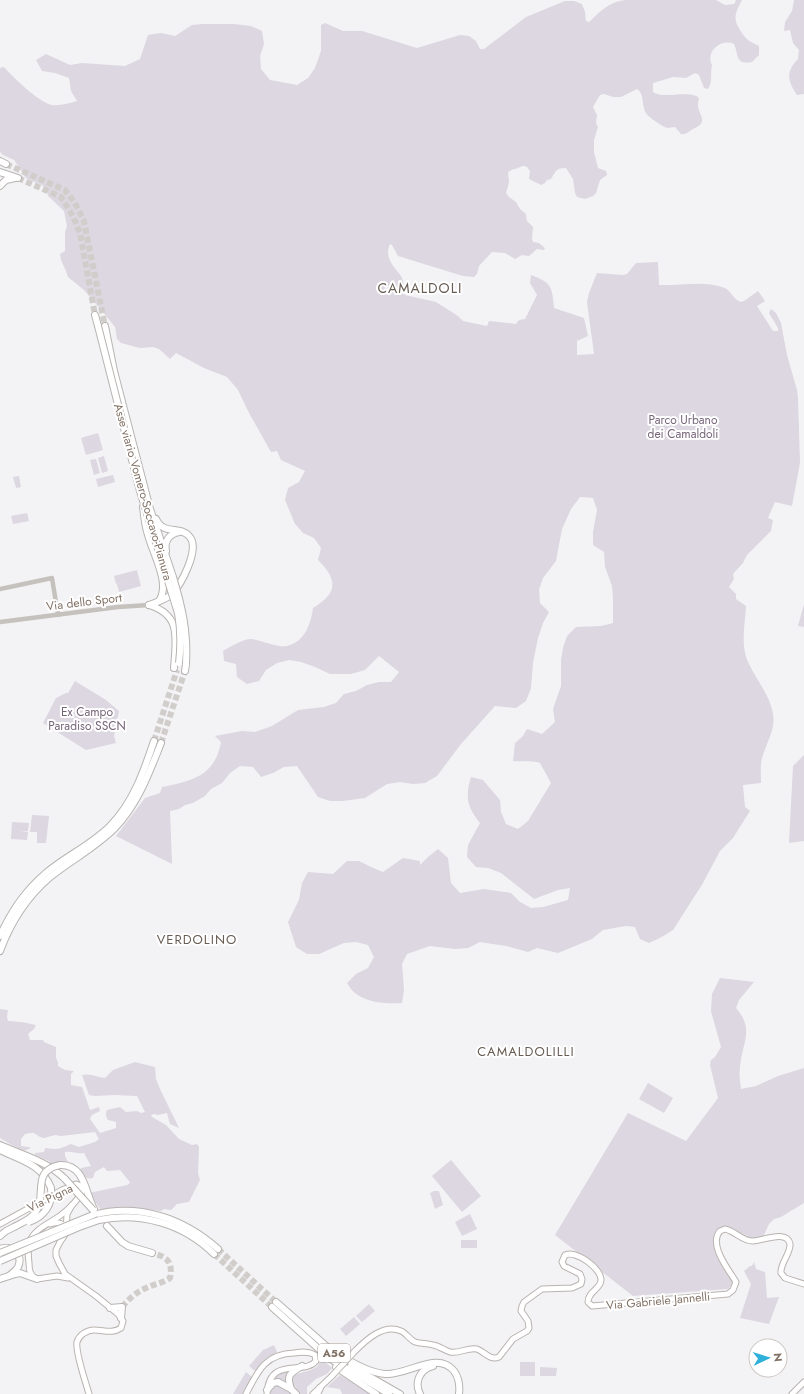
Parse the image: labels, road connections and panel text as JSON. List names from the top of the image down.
{
  "streets": {
    "highway": ["Asse viario Vomero-Soccavo-Pianura", "A56"],
    "main road": ["Via Pigna", "Via Gabriele Jannelli"],
    "street": ["Via dello Sport"]
  },
  "crossings": [
    ["Asse viario Vomero-Soccavo-Pianura", "Via dello Sport"]
  ],
  "districts": ["CAMALDOLI", "VERDOLINO", "CAMALDOLILLI"],
  "parks": ["Parco Urbano dei Camaldoli", "Ex Campo Paradiso SSCN"],
  "north": "right"
}
